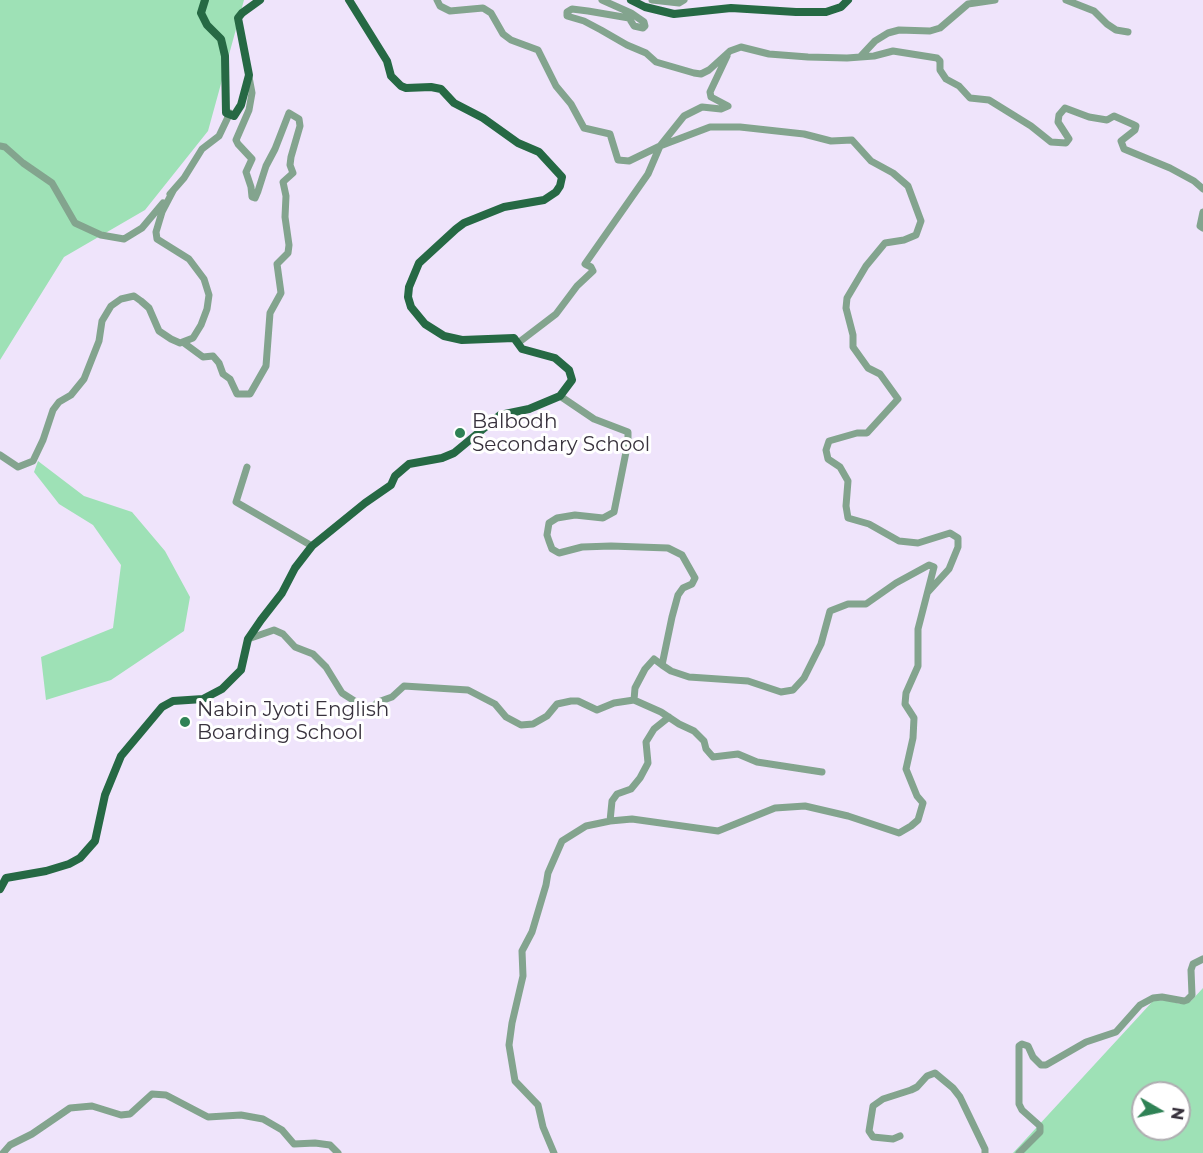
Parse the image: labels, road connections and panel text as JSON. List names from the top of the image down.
{
  "places": ["Balbodh Secondary School", "Nabin Jyoti English Boarding School"],
  "north": "right"
}
